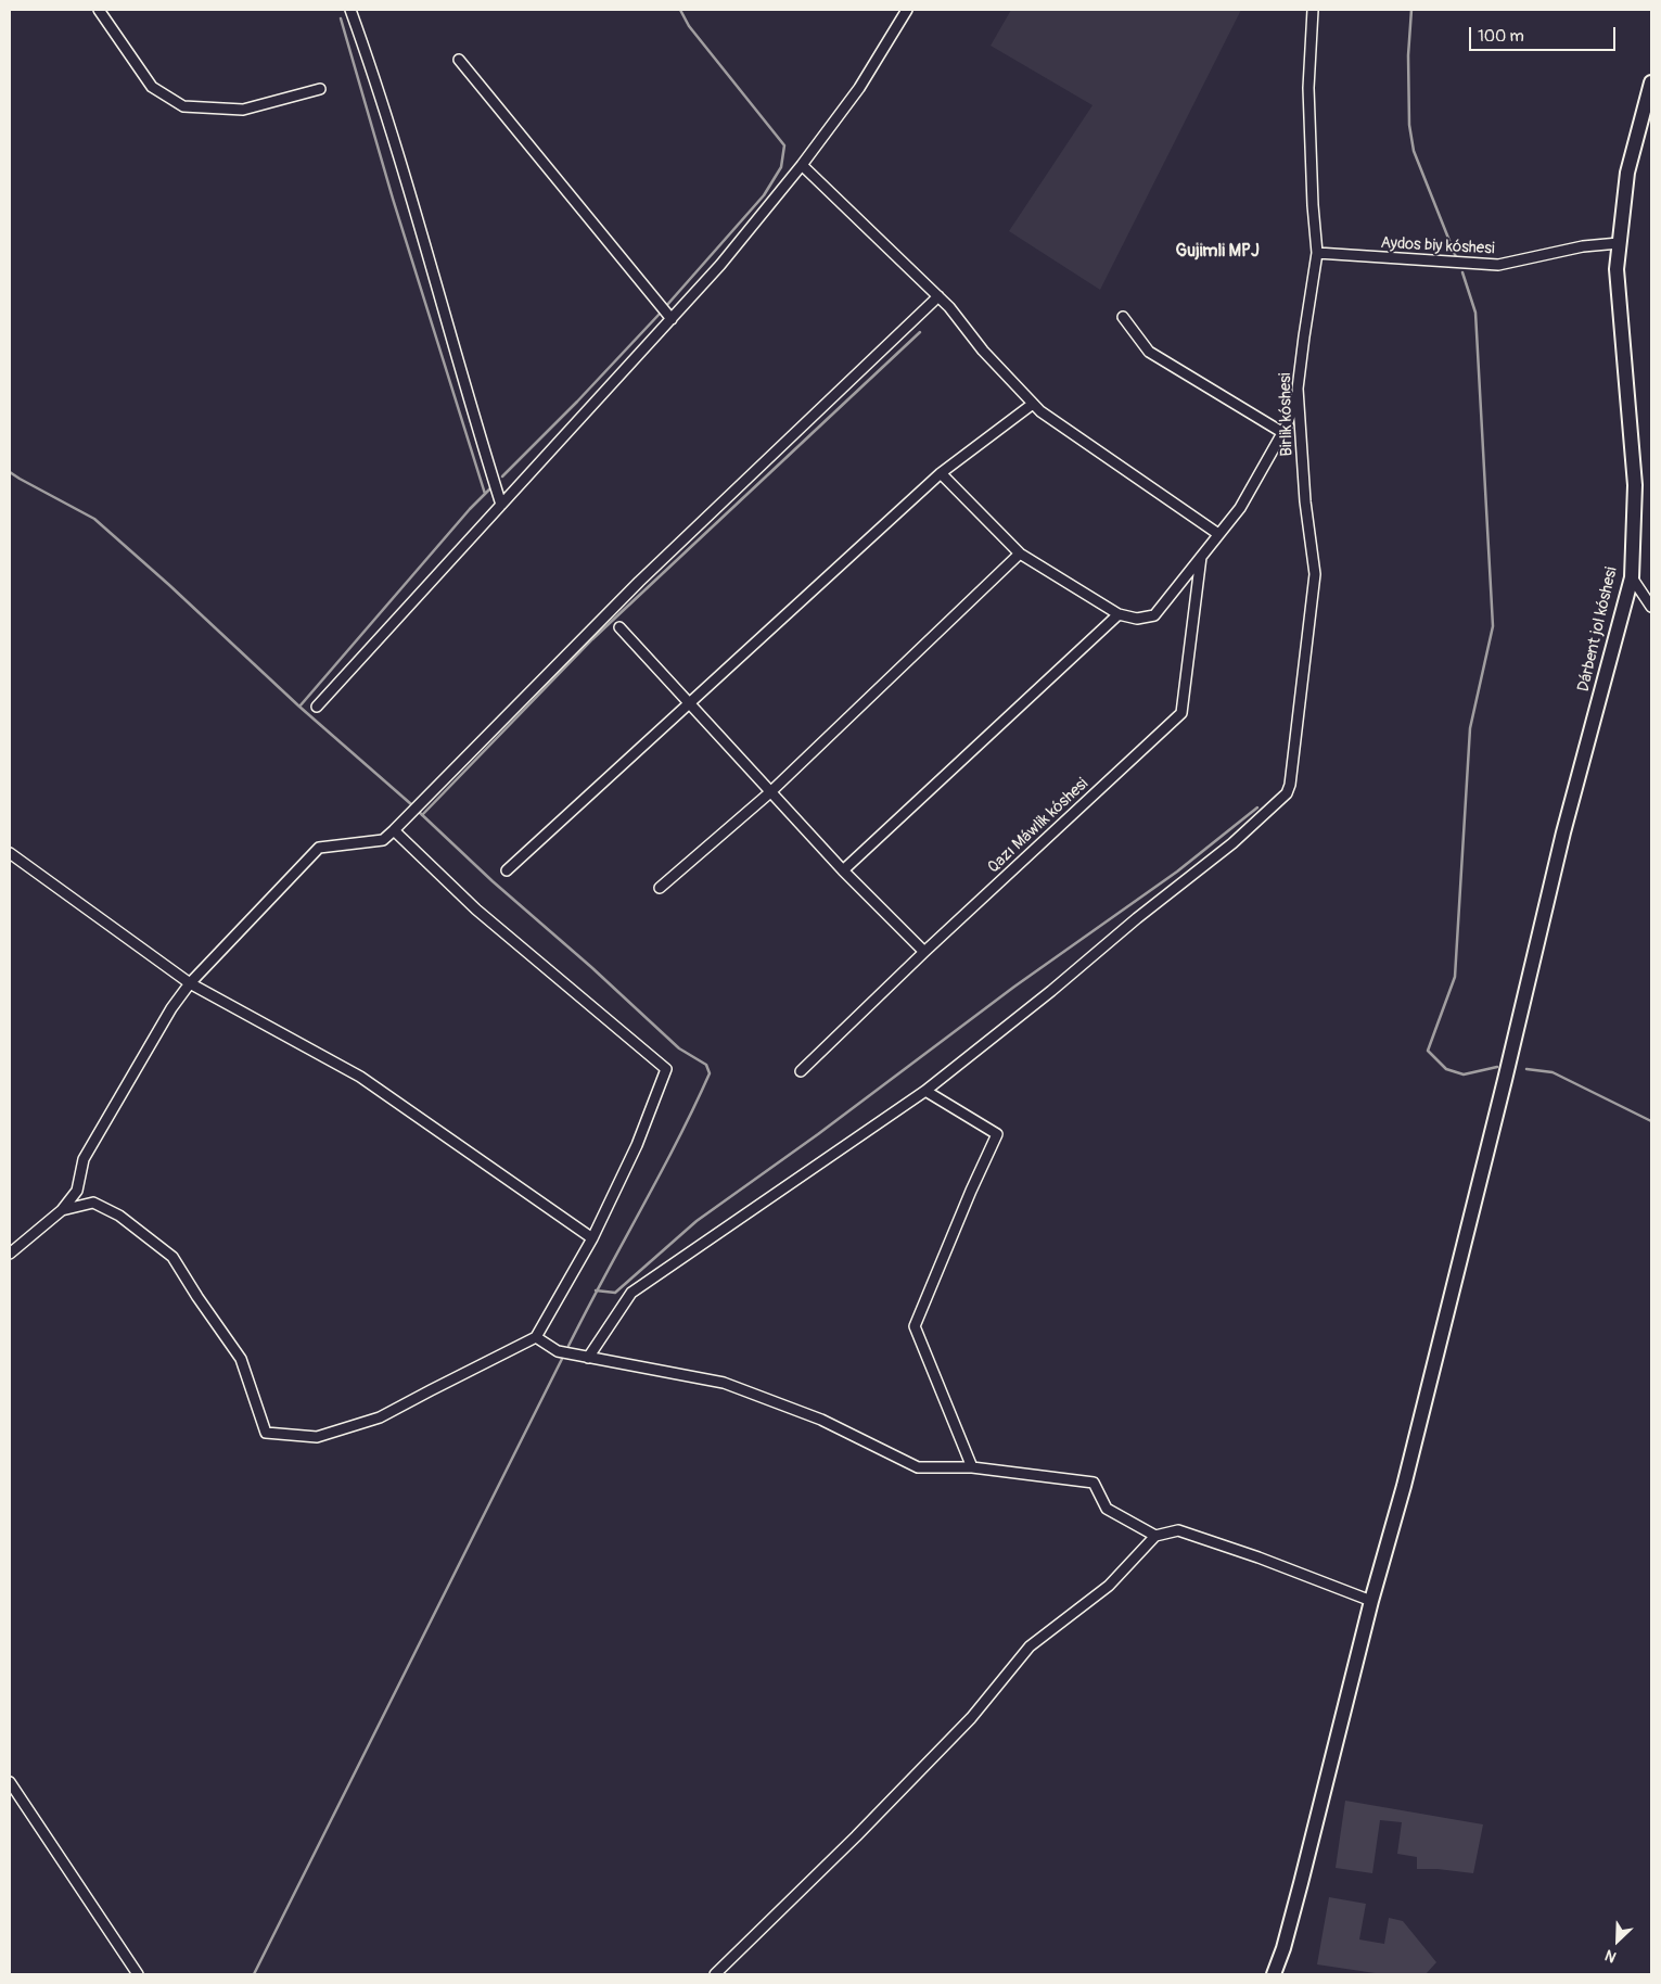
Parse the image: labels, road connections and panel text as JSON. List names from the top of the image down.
{
  "streets": {
    "main road": ["Dárbent jol kóshesi"],
    "street": ["Aydos biy kóshesi", "Birlik kóshesi", "Qazı Máwlik kóshesi"]
  },
  "crossings": [
    ["Aydos biy kóshesi", "Birlik kóshesi"],
    ["Aydos biy kóshesi", "Dárbent jol kóshesi"]
  ],
  "districts": ["Gujimli MPJ"],
  "scale_bar": "100 m",
  "north": "bottom left"
}
